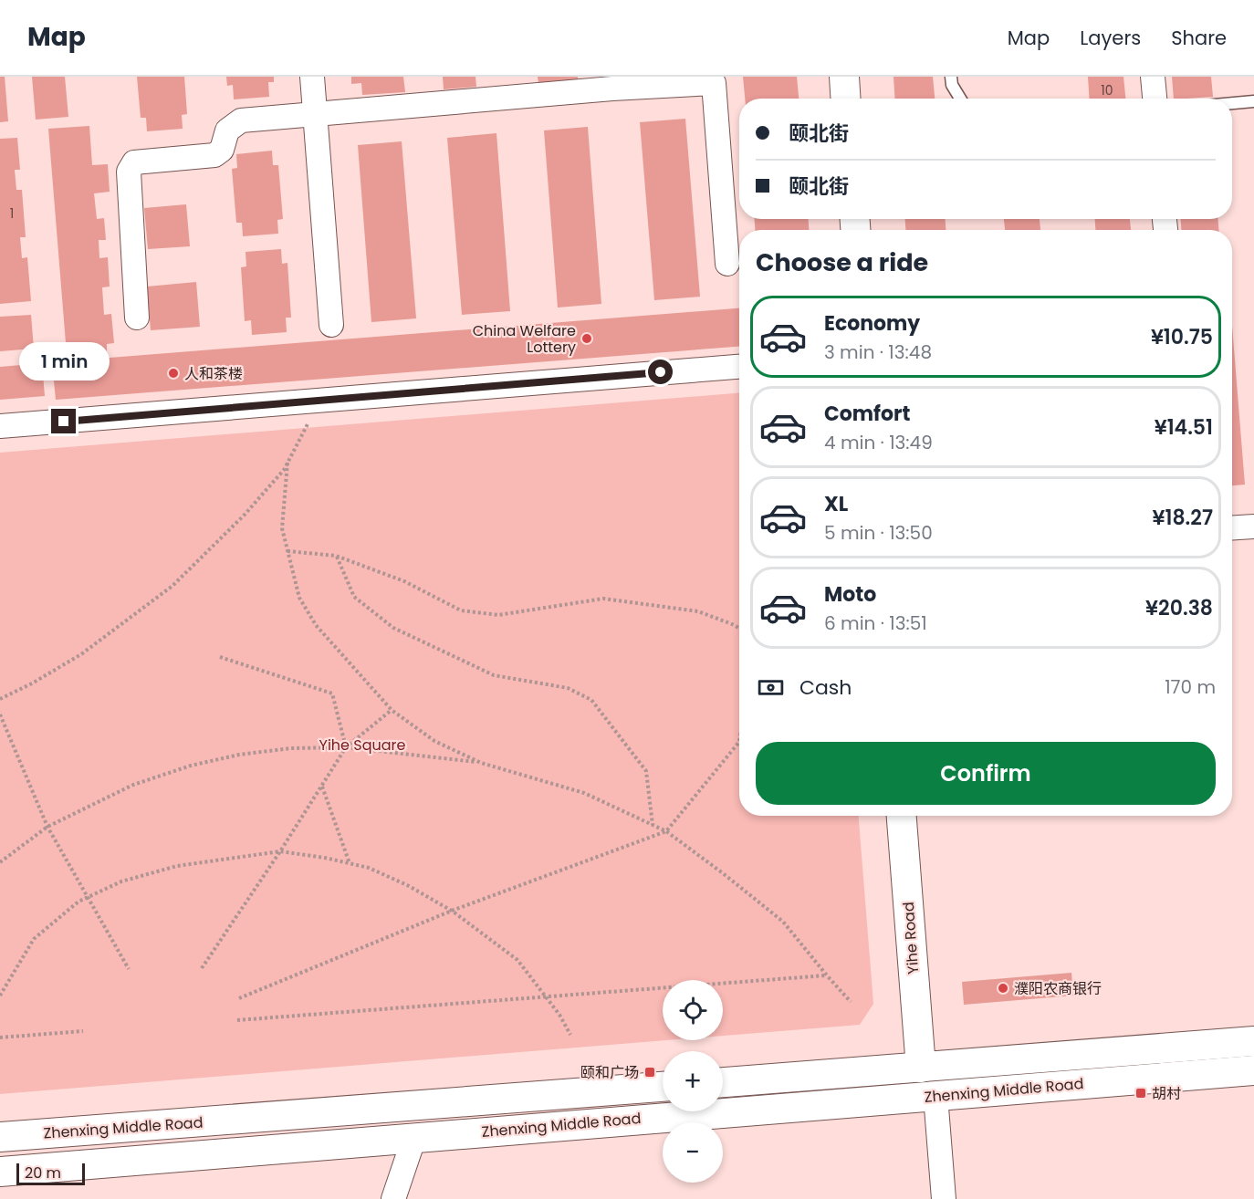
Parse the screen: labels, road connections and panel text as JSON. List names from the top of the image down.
{
  "streets": {
    "street": ["Yihe Road", "Zhenxing Middle Road"]
  },
  "crossings": [
    ["Yihe Road", "Zhenxing Middle Road"]
  ],
  "parks": ["Yihe Square"],
  "places": {
    "other": ["China Welfare Lottery", "人和茶楼", "濮阳农商银行"],
    "transit": ["颐和广场", "胡村"]
  },
  "house_numbers": ["10", "1"],
  "scale_bar": "20 m",
  "page": {
    "header": "Map",
    "nav": ["Map", "Layers", "Share"],
    "banner": ["颐北街", "颐北街"],
    "heading": "Choose a ride",
    "list": [
      {
        "name": "Economy",
        "note": "3 min · 13:48",
        "value": "¥10.75"
      },
      {
        "name": "Comfort",
        "note": "4 min · 13:49",
        "value": "¥14.51"
      },
      {
        "name": "XL",
        "note": "5 min · 13:50",
        "value": "¥18.27"
      },
      {
        "name": "Moto",
        "note": "6 min · 13:51",
        "value": "¥20.38"
      }
    ],
    "bubble": "1 min",
    "pay": ["Cash", "170 m"],
    "buttons": "Confirm",
    "map_buttons": ["+", "−"],
    "scale": "20 m"
  }
}
